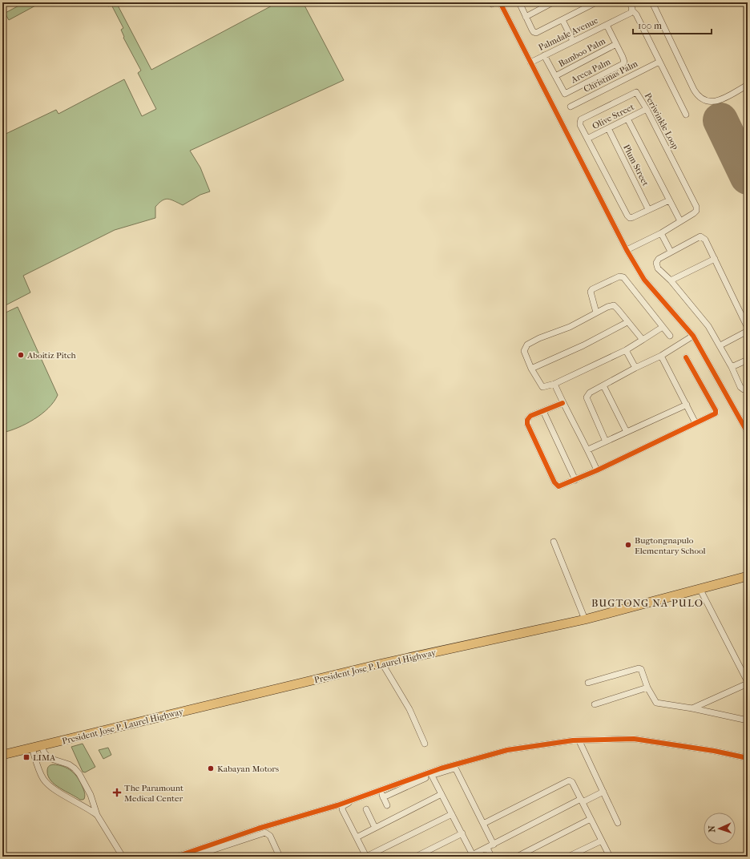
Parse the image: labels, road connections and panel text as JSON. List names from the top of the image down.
{
  "streets": {
    "highway": ["President Jose P. Laurel Highway"],
    "street": [
      "Palmdale Avenue",
      "Bamboo Palm",
      "Areca Palm",
      "Christmas Palm",
      "Olive Street",
      "Periwinkle Loop",
      "Plum Street"
    ]
  },
  "crossings": [
    ["Bamboo Palm", "Areca Palm"],
    ["Olive Street", "Periwinkle Loop"],
    ["Olive Street", "Plum Street"],
    ["Periwinkle Loop", "Plum Street"]
  ],
  "districts": ["BUGTONG NA PULO"],
  "places": {
    "other": ["Aboitiz Pitch", "Bugtongnapulo Elementary School", "Kabayan Motors"],
    "transit": ["LIMA"],
    "health": ["The Paramount Medical Center"]
  },
  "scale_bar": "100 m",
  "north": "left"
}
